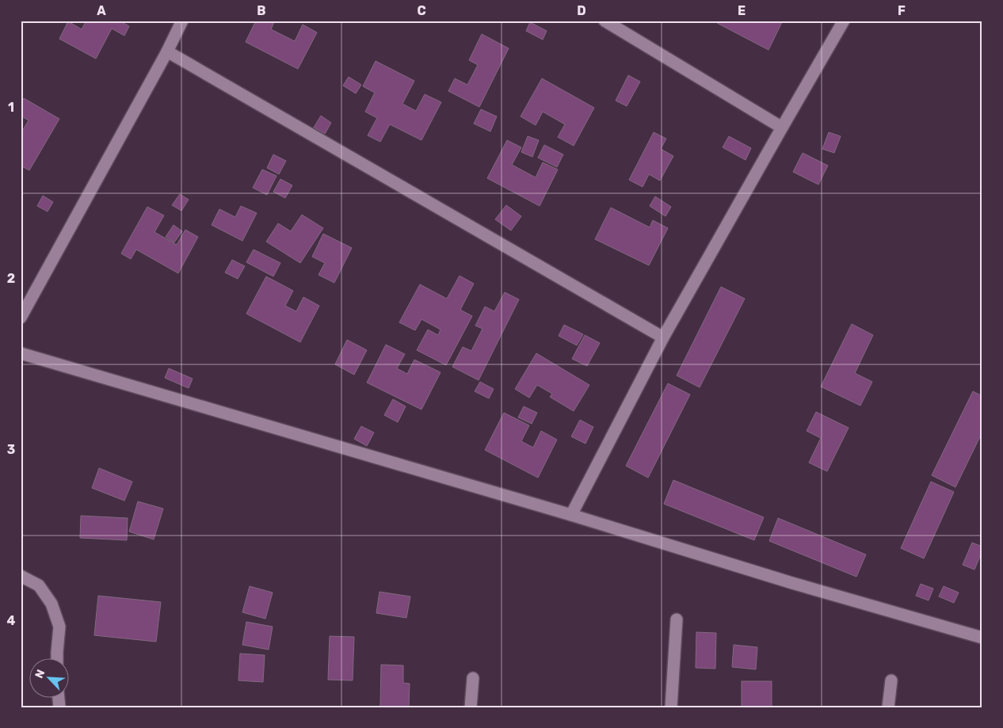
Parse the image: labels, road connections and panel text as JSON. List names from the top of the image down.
{
  "north": "top left",
  "grid": {
    "columns": [
      "A",
      "B",
      "C",
      "D",
      "E",
      "F"
    ],
    "rows": [
      "1",
      "2",
      "3",
      "4"
    ]
  }
}
